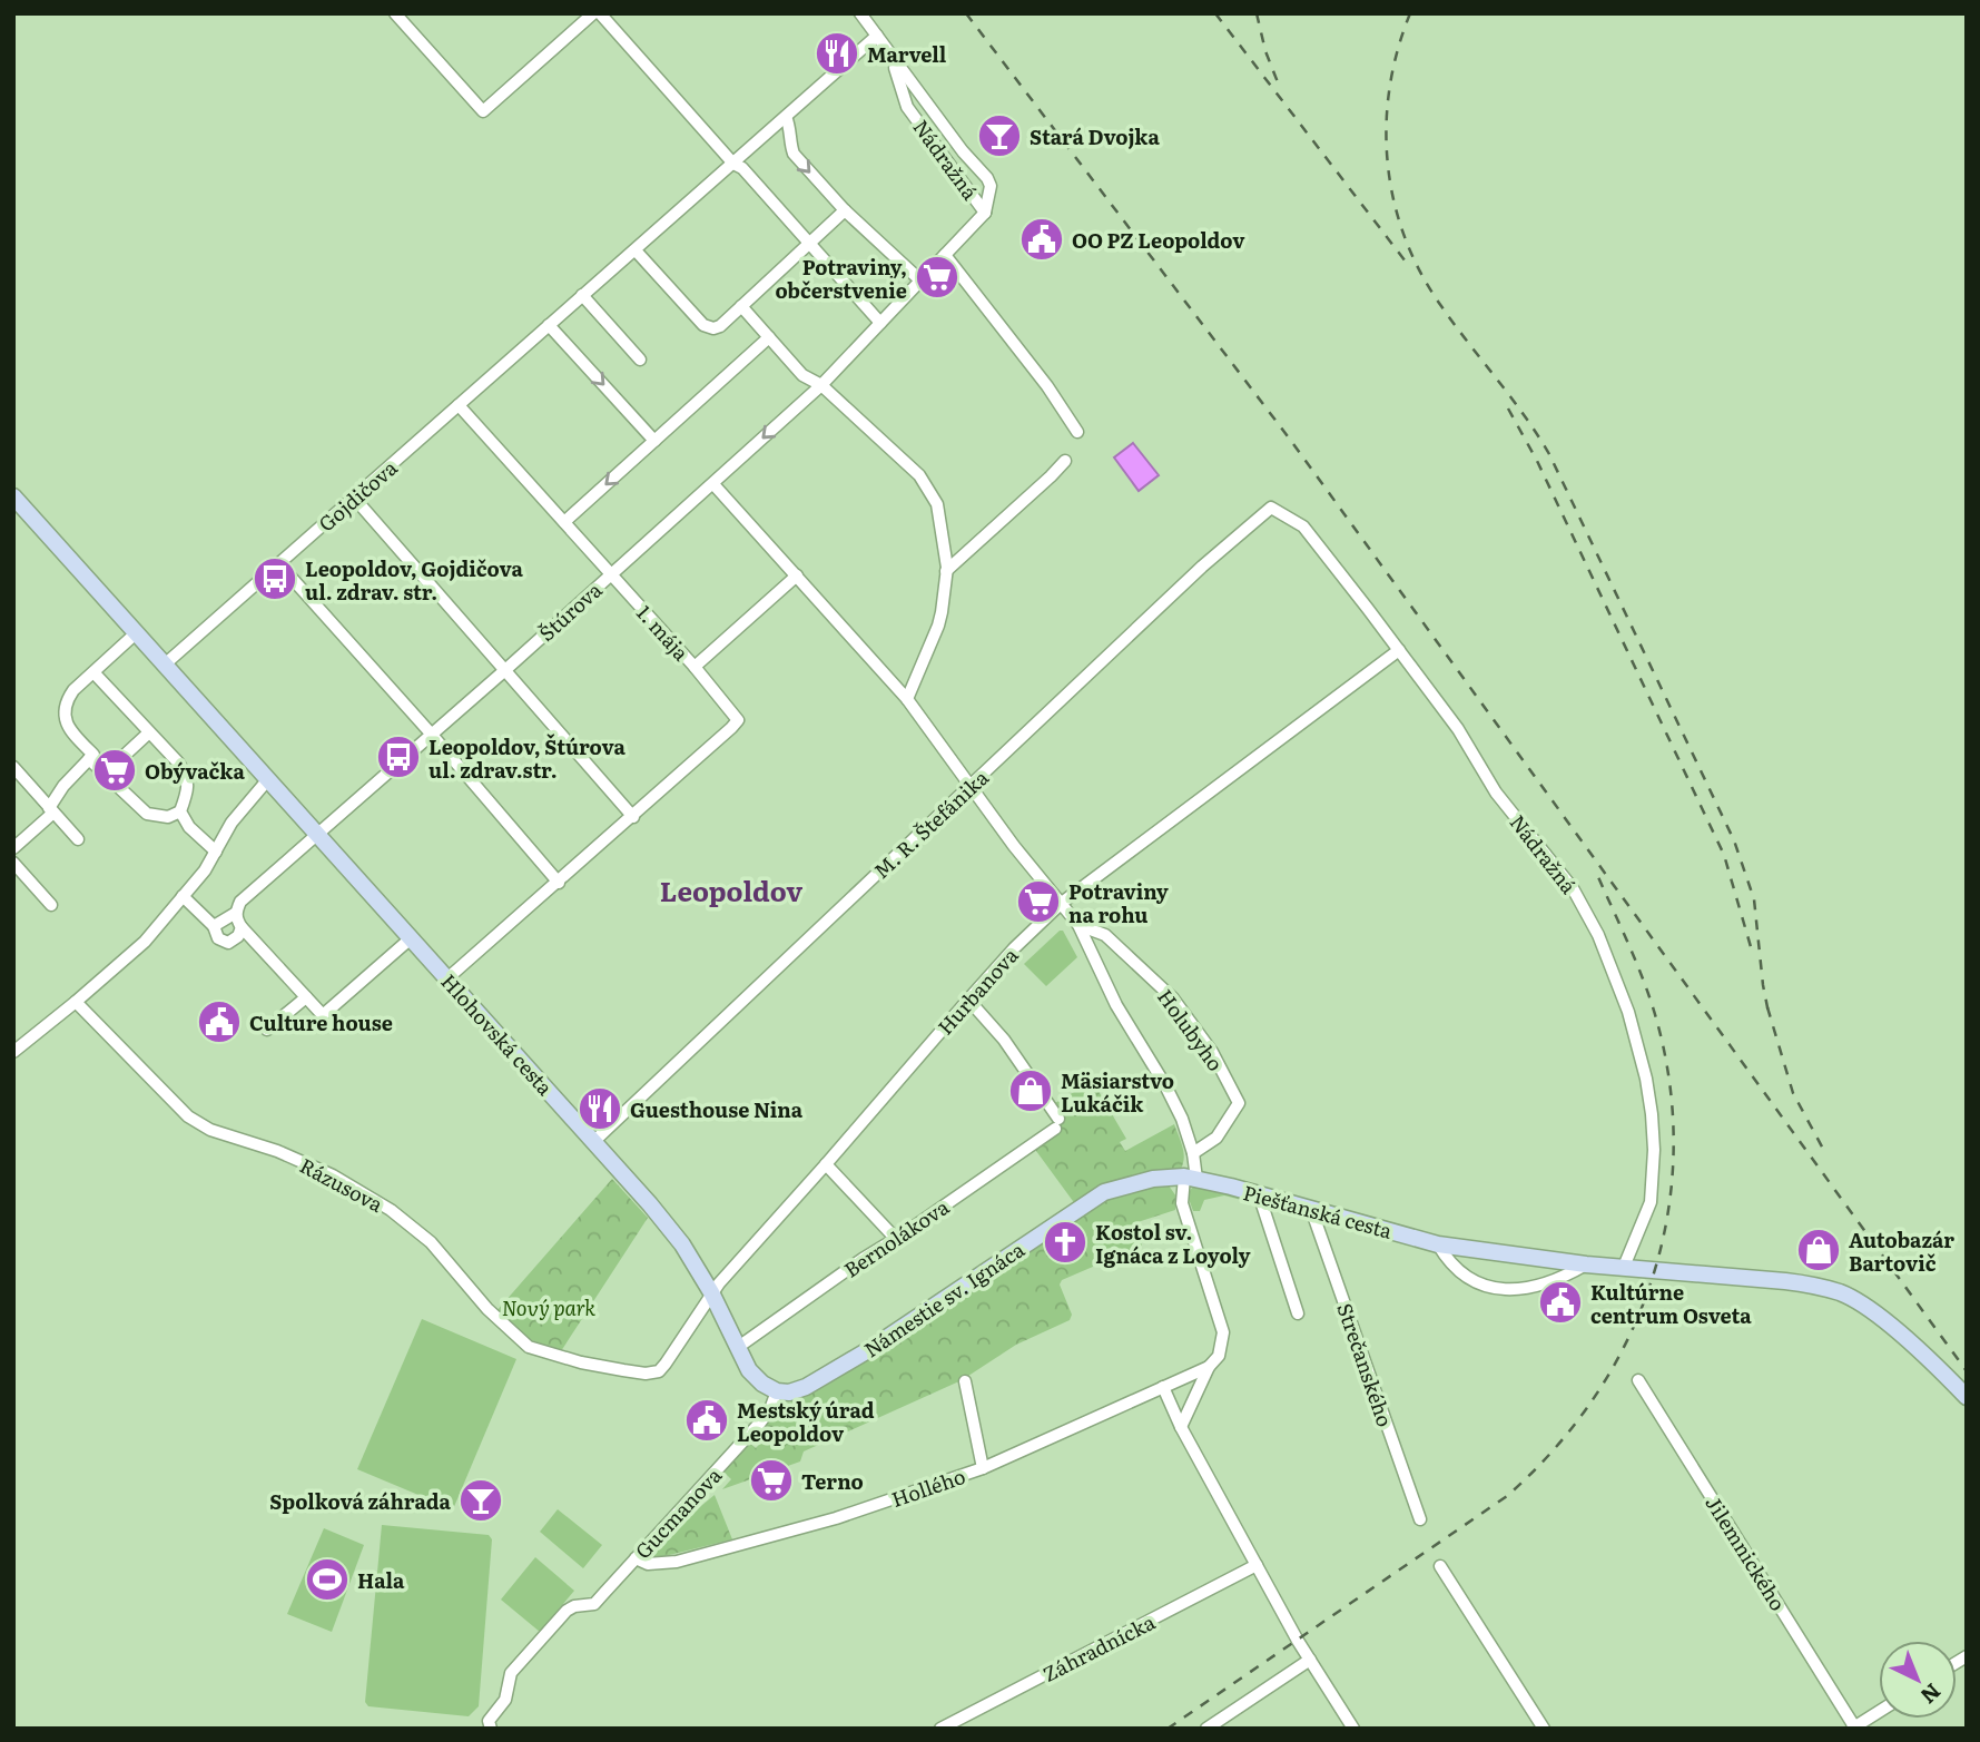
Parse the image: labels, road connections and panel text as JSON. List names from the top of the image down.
{
  "streets": {
    "street": [
      "Nádražná",
      "Gojdičova",
      "Štúrova",
      "1. mája",
      "M. R. Štefánika",
      "Hurbanova",
      "Holubyho",
      "Hlohovská cesta",
      "Rázusova",
      "Piešťanská cesta",
      "Bernolákova",
      "Námestie sv. Ignáca",
      "Strečanského",
      "Hollého",
      "Gucmanova",
      "Jilemnického",
      "Záhradnícka"
    ]
  },
  "crossings": [
    ["Nádražná", "Gojdičova"],
    ["Nádražná", "Štúrova"],
    ["Nádražná", "M. R. Štefánika"],
    ["Nádražná", "Hurbanova"],
    ["Nádražná", "Piešťanská cesta"],
    ["Gojdičova", "1. mája"],
    ["Gojdičova", "Hlohovská cesta"],
    ["Štúrova", "1. mája"],
    ["Štúrova", "Holubyho"],
    ["Štúrova", "Hlohovská cesta"],
    ["1. mája", "Hlohovská cesta"],
    ["M. R. Štefánika", "Holubyho"],
    ["M. R. Štefánika", "Hlohovská cesta"],
    ["Hurbanova", "Holubyho"],
    ["Hurbanova", "Hlohovská cesta"],
    ["Hurbanova", "Rázusova"],
    ["Hurbanova", "Bernolákova"],
    ["Holubyho", "Piešťanská cesta"],
    ["Holubyho", "Námestie sv. Ignáca"],
    ["Holubyho", "Hollého"],
    ["Hlohovská cesta", "Rázusova"],
    ["Hlohovská cesta", "Bernolákova"],
    ["Hlohovská cesta", "Námestie sv. Ignáca"],
    ["Hlohovská cesta", "Gucmanova"],
    ["Piešťanská cesta", "Námestie sv. Ignáca"],
    ["Piešťanská cesta", "Strečanského"],
    ["Námestie sv. Ignáca", "Gucmanova"],
    ["Hollého", "Gucmanova"]
  ],
  "districts": ["Leopoldov"],
  "parks": ["Nový park"],
  "places": {
    "restaurant": ["Marvell", "Guesthouse Nina"],
    "bar": ["Stará Dvojka", "Spolková záhrada"],
    "public building": [
      "OO PZ Leopoldov",
      "Culture house",
      "Kultúrne centrum Osveta",
      "Mestský úrad Leopoldov"
    ],
    "supermarket": [
      "Potraviny, občerstvenie",
      "Obývačka",
      "Potraviny na rohu",
      "Terno"
    ],
    "bus stop": ["Leopoldov, Gojdičova ul. zdrav. str.", "Leopoldov, Štúrova ul. zdrav.str."],
    "shop": ["Mäsiarstvo Lukáčik", "Autobazár Bartovič"],
    "church": ["Kostol sv. Ignáca z Loyoly"],
    "sports": ["Hala"]
  },
  "north": "bottom right"
}
